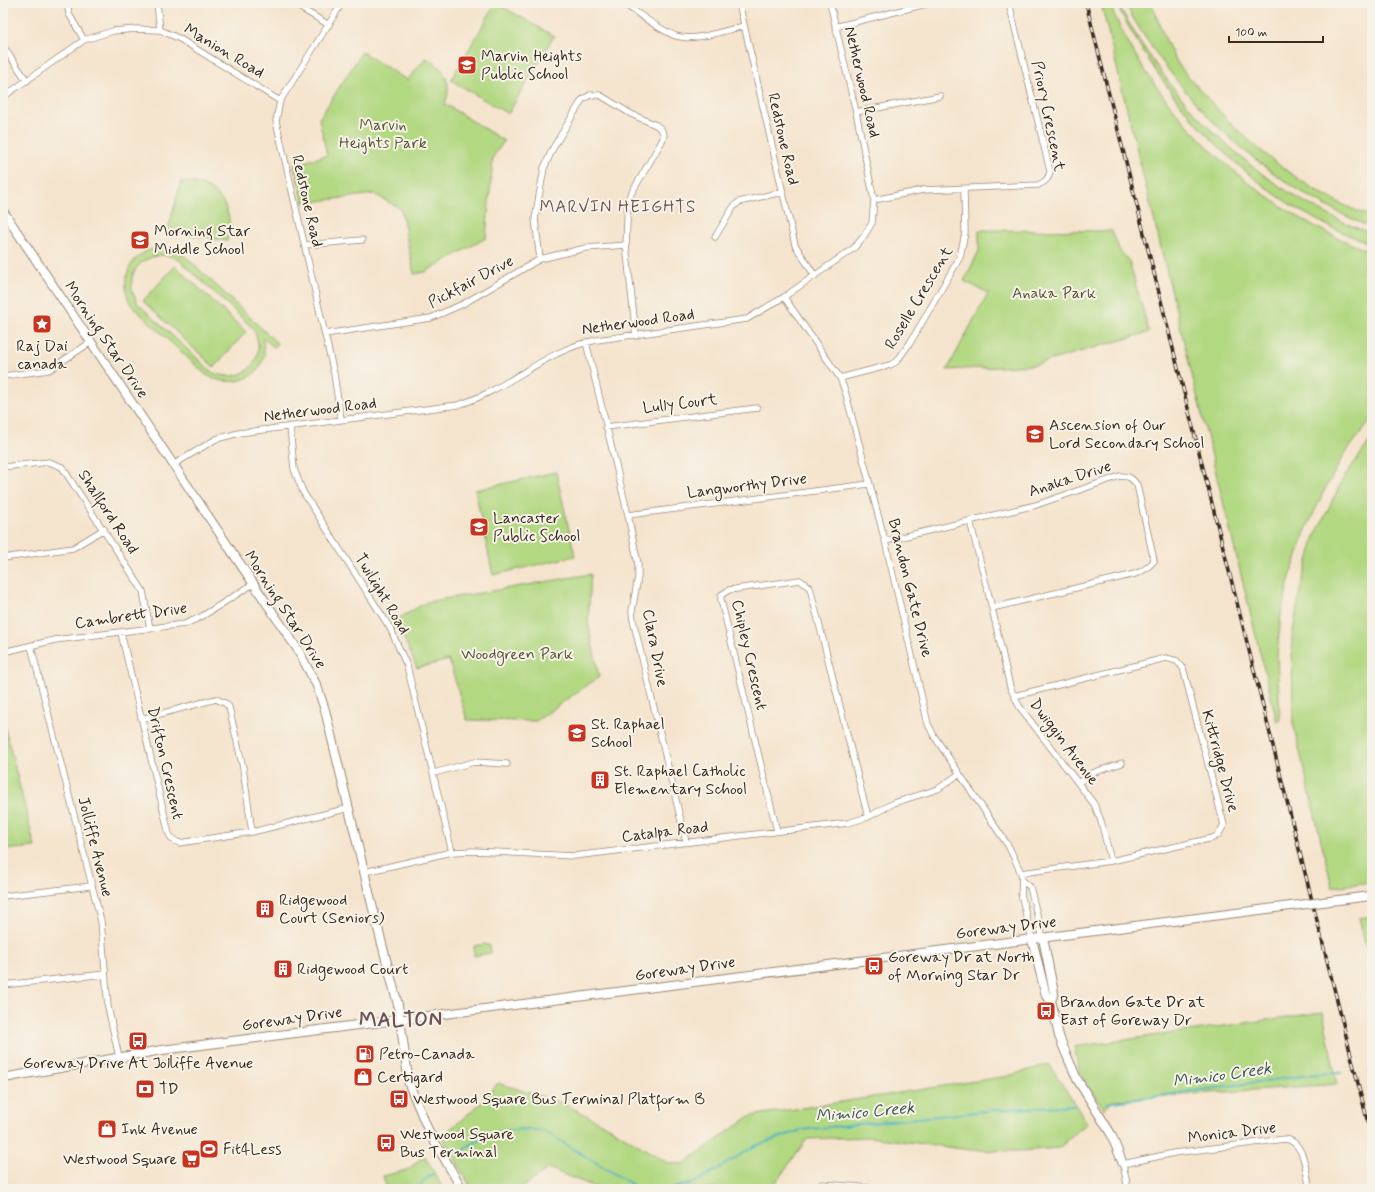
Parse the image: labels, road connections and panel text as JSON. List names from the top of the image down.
{
  "streets": {
    "street": [
      "Manion Road",
      "Netherwood Road",
      "Priory Crescent",
      "Redstone Road",
      "Pickfair Drive",
      "Roselle Crescent",
      "Morning Star Drive",
      "Lully Court",
      "Anaka Drive",
      "Langworthy Drive",
      "Shallford Road",
      "Brandon Gate Drive",
      "Twilight Road",
      "Cambrett Drive",
      "Clara Drive",
      "Chipley Crescent",
      "Dwiggin Avenue",
      "Kittridge Drive",
      "Drifton Crescent",
      "Catalpa Road",
      "Jolliffe Avenue",
      "Goreway Drive",
      "Monica Drive"
    ]
  },
  "crossings": [
    ["Manion Road", "Redstone Road"],
    ["Netherwood Road", "Priory Crescent"],
    ["Netherwood Road", "Redstone Road"],
    ["Netherwood Road", "Morning Star Drive"],
    ["Netherwood Road", "Brandon Gate Drive"],
    ["Netherwood Road", "Twilight Road"],
    ["Netherwood Road", "Clara Drive"],
    ["Priory Crescent", "Roselle Crescent"],
    ["Redstone Road", "Pickfair Drive"],
    ["Roselle Crescent", "Brandon Gate Drive"],
    ["Morning Star Drive", "Cambrett Drive"],
    ["Morning Star Drive", "Drifton Crescent"],
    ["Morning Star Drive", "Catalpa Road"],
    ["Morning Star Drive", "Goreway Drive"],
    ["Lully Court", "Clara Drive"],
    ["Anaka Drive", "Brandon Gate Drive"],
    ["Anaka Drive", "Dwiggin Avenue"],
    ["Langworthy Drive", "Brandon Gate Drive"],
    ["Langworthy Drive", "Clara Drive"],
    ["Shallford Road", "Cambrett Drive"],
    ["Brandon Gate Drive", "Kittridge Drive"],
    ["Brandon Gate Drive", "Catalpa Road"],
    ["Brandon Gate Drive", "Goreway Drive"],
    ["Brandon Gate Drive", "Monica Drive"],
    ["Twilight Road", "Catalpa Road"],
    ["Cambrett Drive", "Drifton Crescent"],
    ["Cambrett Drive", "Jolliffe Avenue"],
    ["Clara Drive", "Catalpa Road"],
    ["Chipley Crescent", "Catalpa Road"],
    ["Dwiggin Avenue", "Kittridge Drive"],
    ["Jolliffe Avenue", "Goreway Drive"]
  ],
  "districts": ["MARVIN HEIGHTS", "MALTON"],
  "water": ["Mimico Creek"],
  "parks": ["Marvin Heights Park", "Anaka Park", "Woodgreen Park"],
  "places": {
    "school or university": [
      "Marvin Heights Public School",
      "Morning Star Middle School",
      "Ascension of Our Lord Secondary School",
      "Lancaster Public School",
      "St. Raphael School"
    ],
    "place": ["Raj Dai canada"],
    "building": ["St. Raphael Catholic Elementary School", "Ridgewood Court (Seniors)", "Ridgewood Court"],
    "bus stop": [
      "Goreway Dr at North of Morning Star Dr",
      "Brandon Gate Dr at East of Goreway Dr",
      "Goreway Drive At Jolliffe Avenue",
      "Westwood Square Bus Terminal Platform B",
      "Westwood Square Bus Terminal"
    ],
    "fuel station": ["Petro-Canada"],
    "shop": ["Certigard", "Ink Avenue"],
    "bank": ["TD"],
    "sports": ["Fit4Less"],
    "supermarket": ["Westwood Square"]
  },
  "scale_bar": "100 m"
}
